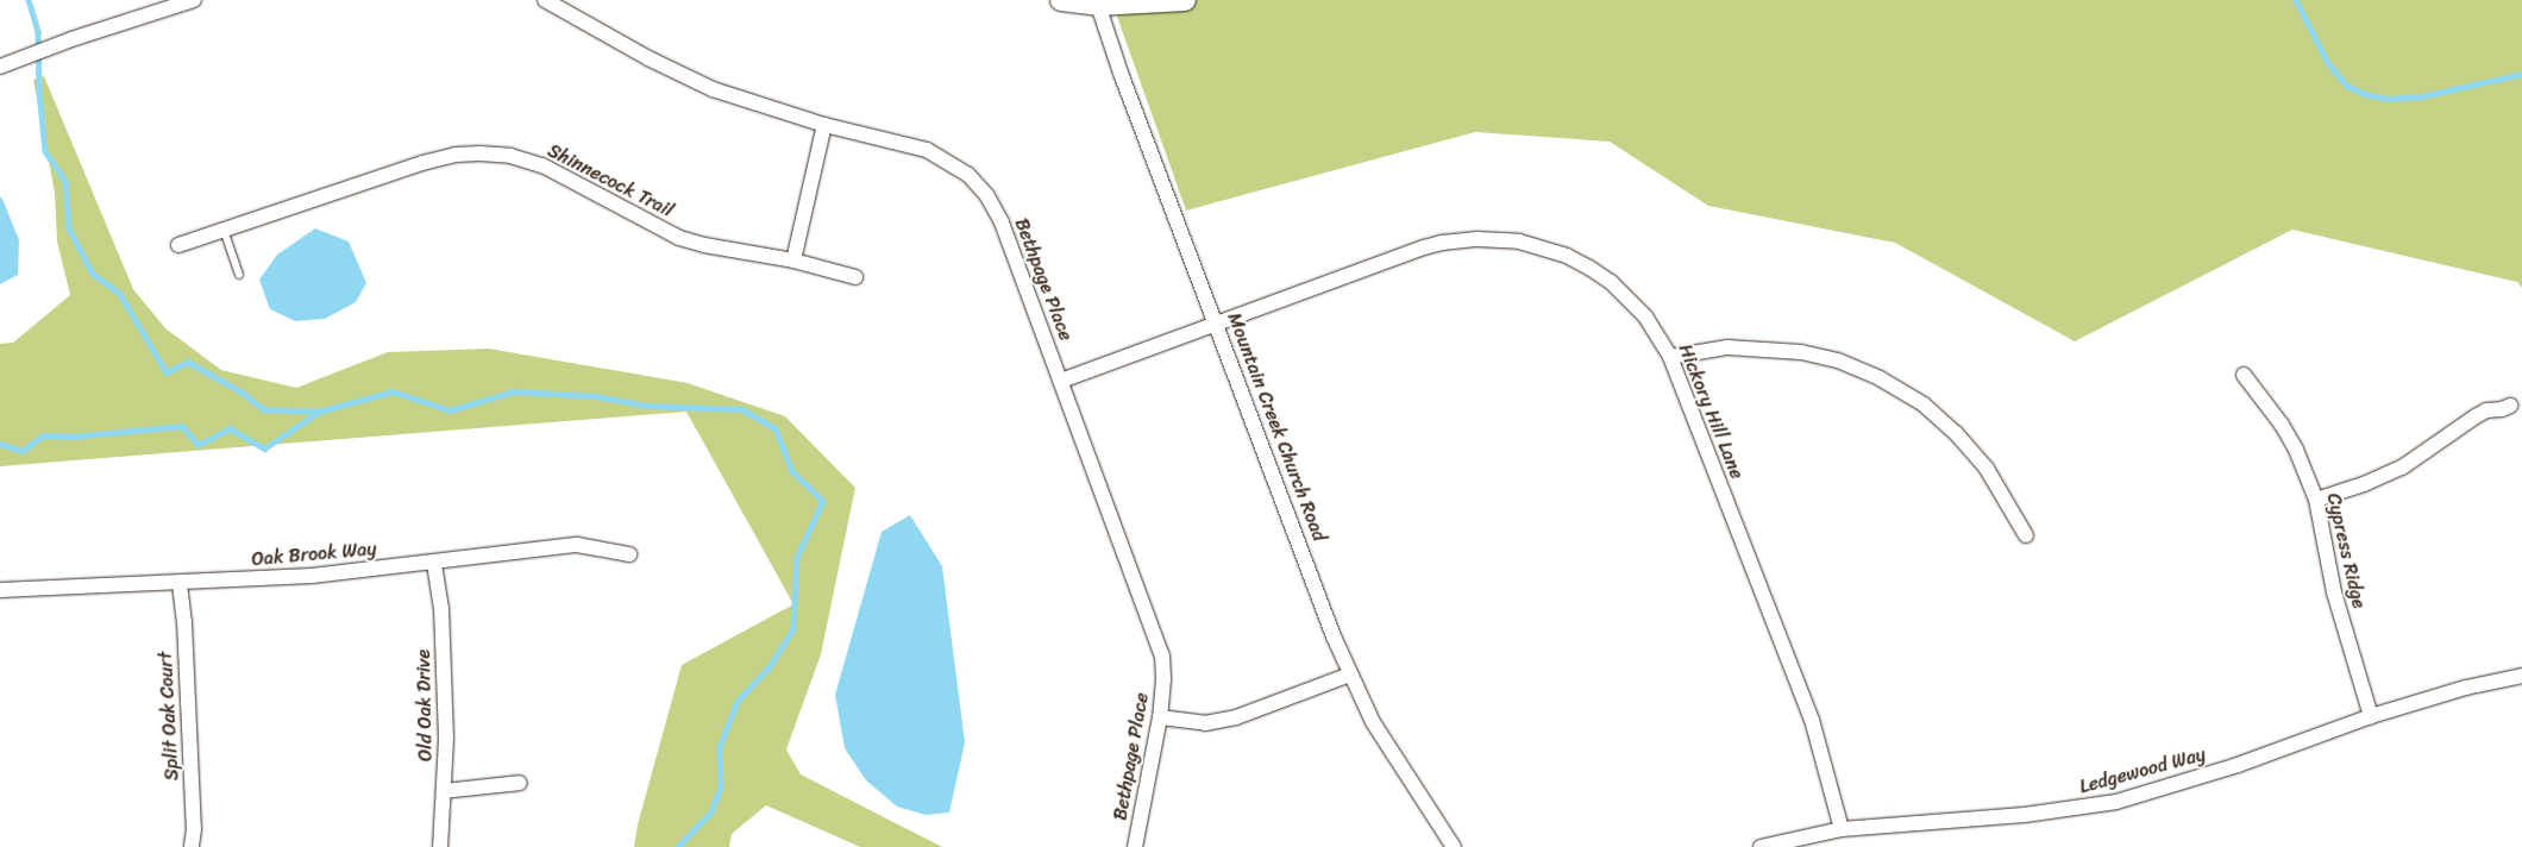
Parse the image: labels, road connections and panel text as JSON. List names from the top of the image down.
{
  "streets": {
    "street": [
      "Shinnecock Trail",
      "Bethpage Place",
      "Hickory Hill Lane",
      "Mountain Creek Church Road",
      "Cypress Ridge",
      "Oak Brook Way",
      "Old Oak Drive",
      "Split Oak Court",
      "Ledgewood Way"
    ]
  },
  "crossings": [
    ["Bethpage Place", "Hickory Hill Lane"],
    ["Hickory Hill Lane", "Mountain Creek Church Road"],
    ["Hickory Hill Lane", "Ledgewood Way"],
    ["Cypress Ridge", "Ledgewood Way"],
    ["Oak Brook Way", "Old Oak Drive"],
    ["Oak Brook Way", "Split Oak Court"]
  ]
}
